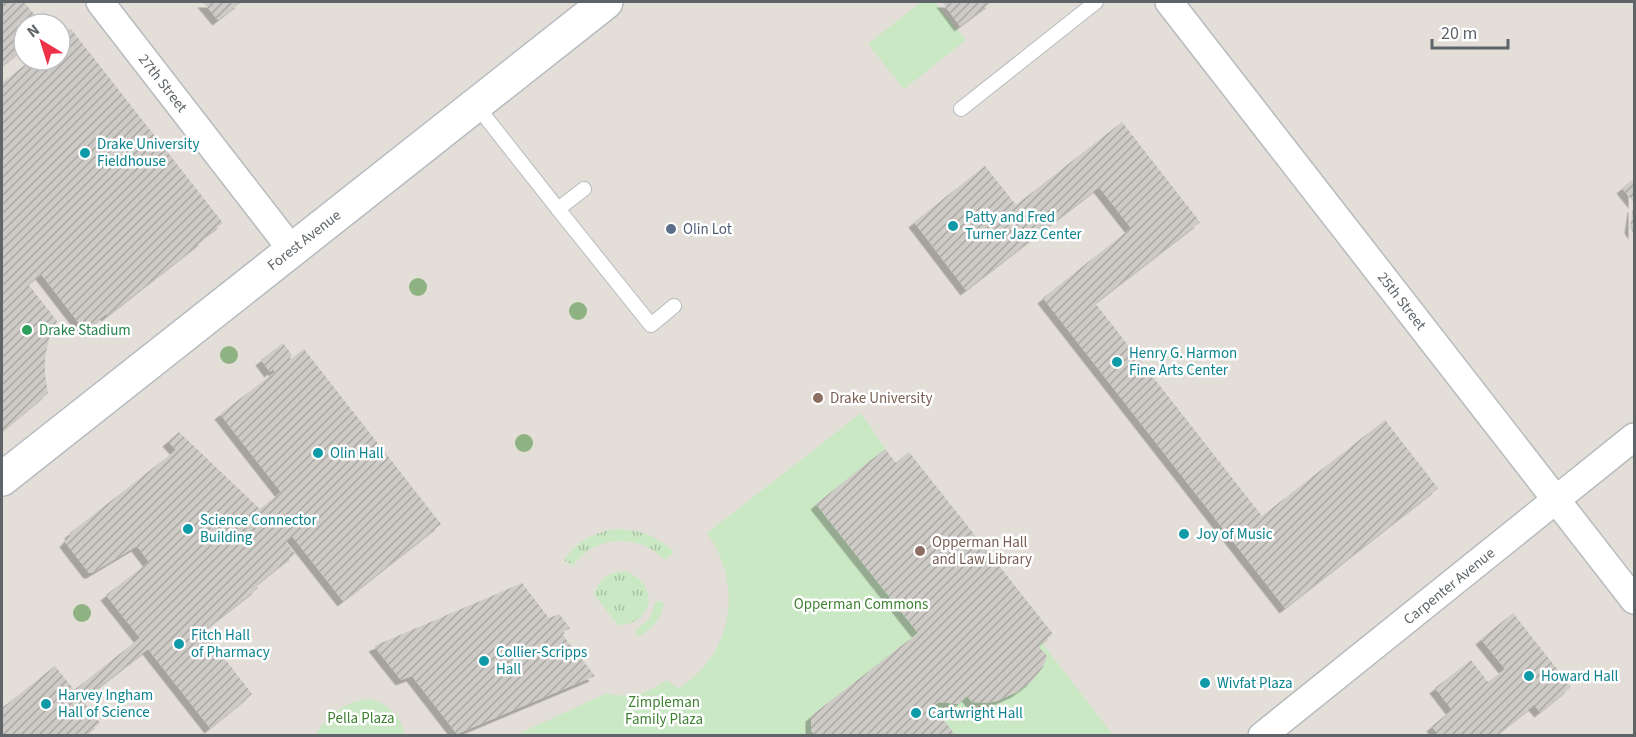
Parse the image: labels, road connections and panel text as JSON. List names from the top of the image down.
{
  "streets": {
    "main road": ["Forest Avenue"],
    "street": ["27th Street", "25th Street", "Carpenter Avenue"]
  },
  "crossings": [
    ["27th Street", "Forest Avenue"],
    ["25th Street", "Carpenter Avenue"]
  ],
  "parks": ["Opperman Commons", "Zimpleman Family Plaza", "Pella Plaza"],
  "places": [
    "Drake University Fieldhouse",
    "Patty and Fred Turner Jazz Center",
    "Olin Lot",
    "Drake Stadium",
    "Henry G. Harmon Fine Arts Center",
    "Drake University",
    "Olin Hall",
    "Science Connector Building",
    "Joy of Music",
    "Opperman Hall and Law Library",
    "Fitch Hall of Pharmacy",
    "Collier-Scripps Hall",
    "Howard Hall",
    "Wivfat Plaza",
    "Harvey Ingham Hall of Science",
    "Cartwright Hall"
  ],
  "scale_bar": "20 m",
  "north": "top left"
}
